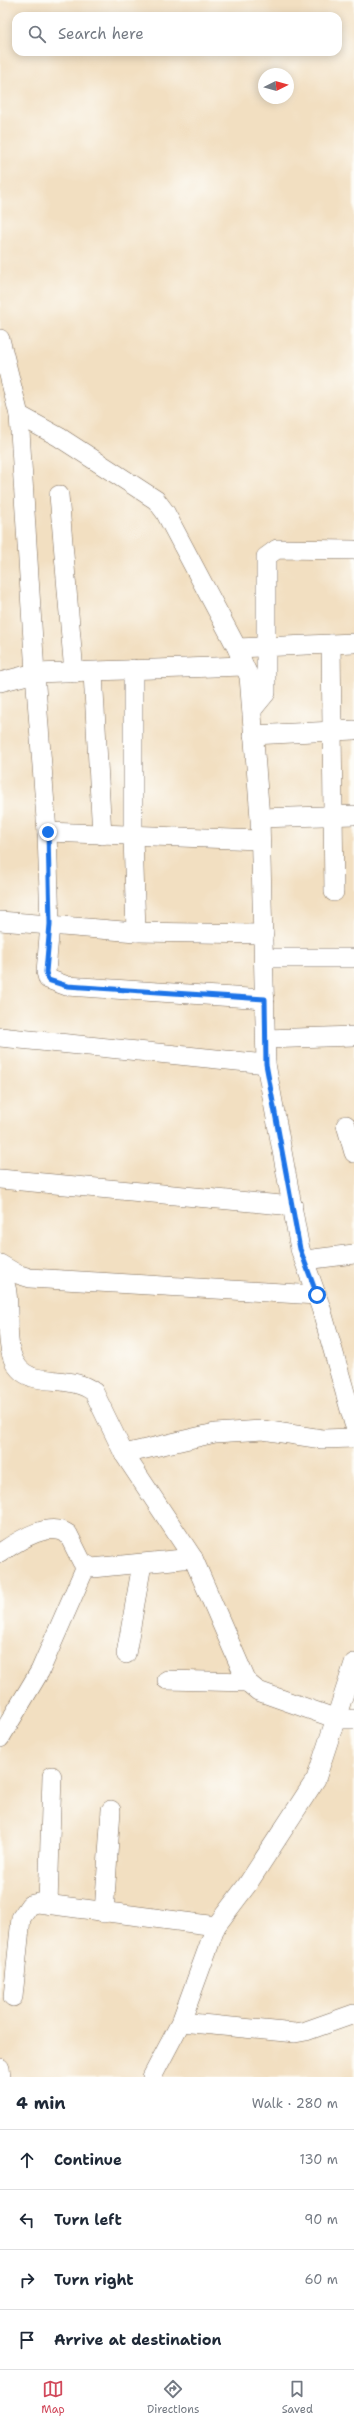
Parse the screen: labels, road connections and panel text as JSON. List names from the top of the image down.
{
  "north": "right",
  "page": {
    "search": "Search here",
    "heading": ["4 min", "Walk · 280 m"],
    "list": [
      ["Continue", "130 m"],
      ["Turn left", "90 m"],
      ["Turn right", "60 m"],
      "Arrive at destination"
    ],
    "nav": ["Map", "Directions", "Saved"]
  }
}
